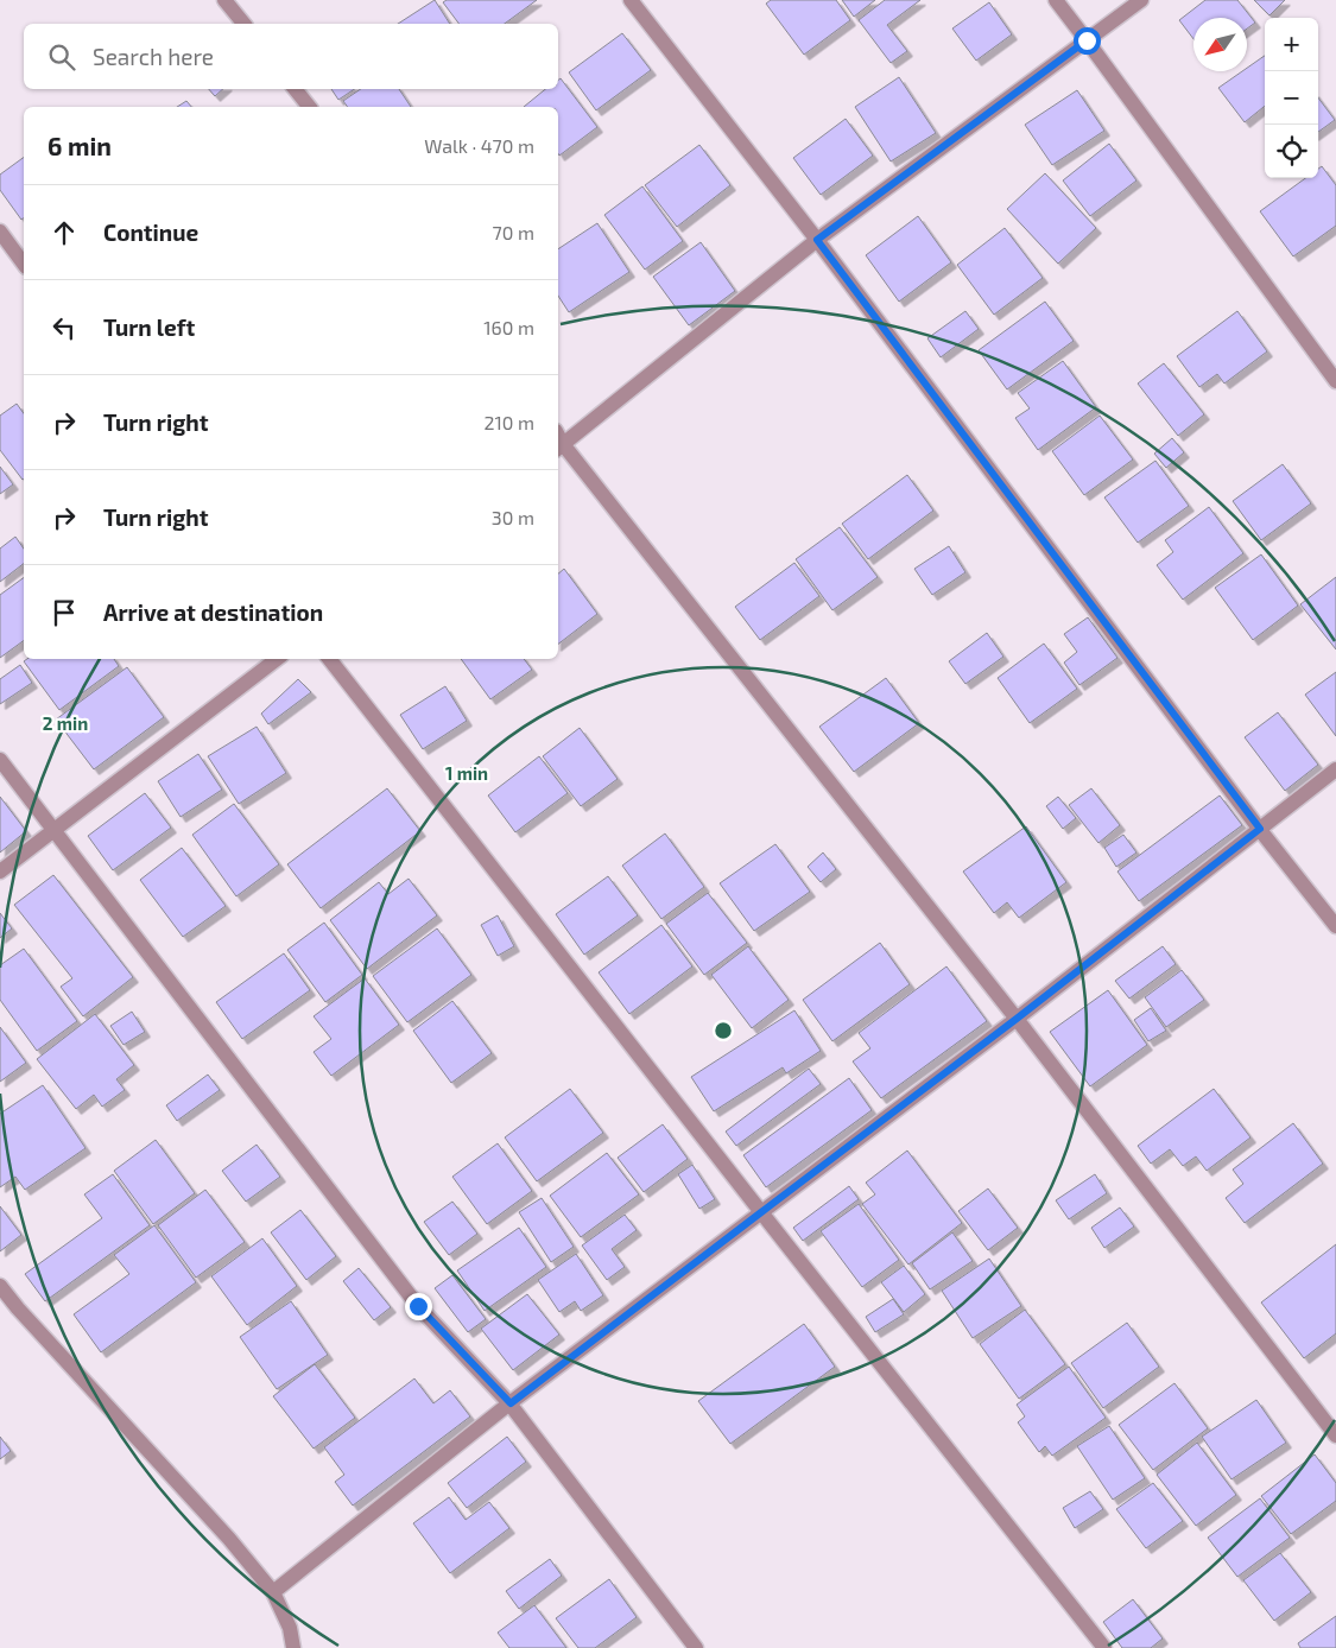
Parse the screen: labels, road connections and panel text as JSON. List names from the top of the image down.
{
  "north": "bottom left",
  "page": {
    "map_buttons": ["+", "−"],
    "search": "Search here",
    "heading": ["6 min", "Walk · 470 m"],
    "list": [
      ["Continue", "70 m"],
      ["Turn left", "160 m"],
      ["Turn right", "210 m"],
      ["Turn right", "30 m"],
      "Arrive at destination"
    ]
  },
  "rings": ["2 min", "1 min"]
}
